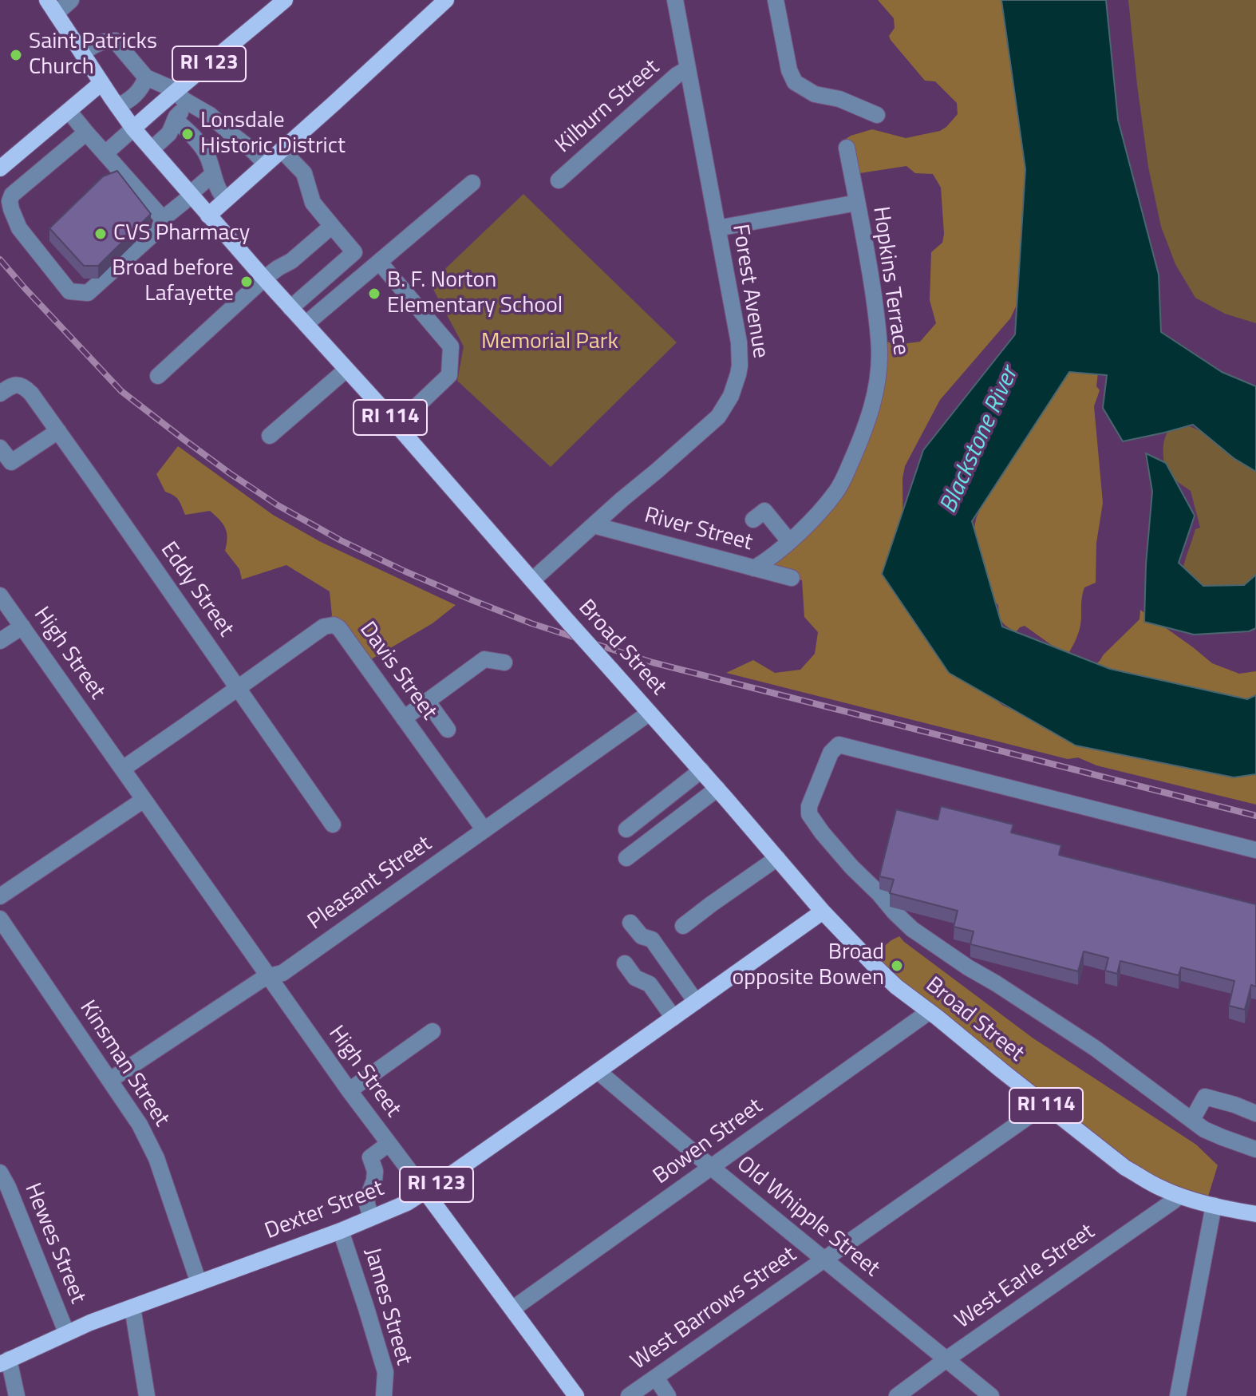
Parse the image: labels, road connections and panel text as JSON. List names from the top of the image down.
{
  "streets": {
    "main road": [
      "RI 123",
      "RI 114",
      "Broad Street",
      "High Street",
      "Dexter Street"
    ],
    "street": [
      "Kilburn Street",
      "Hopkins Terrace",
      "Forest Avenue",
      "River Street",
      "Eddy Street",
      "Davis Street",
      "Pleasant Street",
      "Kinsman Street",
      "Bowen Street",
      "Old Whipple Street",
      "Hewes Street",
      "West Earle Street",
      "James Street",
      "West Barrows Street"
    ]
  },
  "crossings": [
    ["RI 123", "Broad Street"],
    ["Kilburn Street", "Forest Avenue"],
    ["Hopkins Terrace", "River Street"],
    ["Forest Avenue", "River Street"],
    ["Forest Avenue", "Broad Street"],
    ["Eddy Street", "Davis Street"],
    ["Broad Street", "Pleasant Street"],
    ["Broad Street", "Bowen Street"],
    ["Broad Street", "Dexter Street"],
    ["Broad Street", "West Earle Street"],
    ["Broad Street", "West Barrows Street"],
    ["High Street", "Davis Street"],
    ["High Street", "Pleasant Street"],
    ["High Street", "Bowen Street"],
    ["High Street", "Dexter Street"],
    ["Davis Street", "Pleasant Street"],
    ["Pleasant Street", "Kinsman Street"],
    ["Kinsman Street", "Dexter Street"],
    ["Bowen Street", "Old Whipple Street"],
    ["Dexter Street", "Old Whipple Street"],
    ["Dexter Street", "Hewes Street"],
    ["Dexter Street", "James Street"],
    ["Old Whipple Street", "West Earle Street"],
    ["Old Whipple Street", "West Barrows Street"]
  ],
  "water": ["Blackstone River"],
  "parks": ["Memorial Park"],
  "places": [
    "Saint Patricks Church",
    "Lonsdale Historic District",
    "CVS Pharmacy",
    "Broad before Lafayette",
    "B. F. Norton Elementary School",
    "Broad opposite Bowen"
  ]
}
